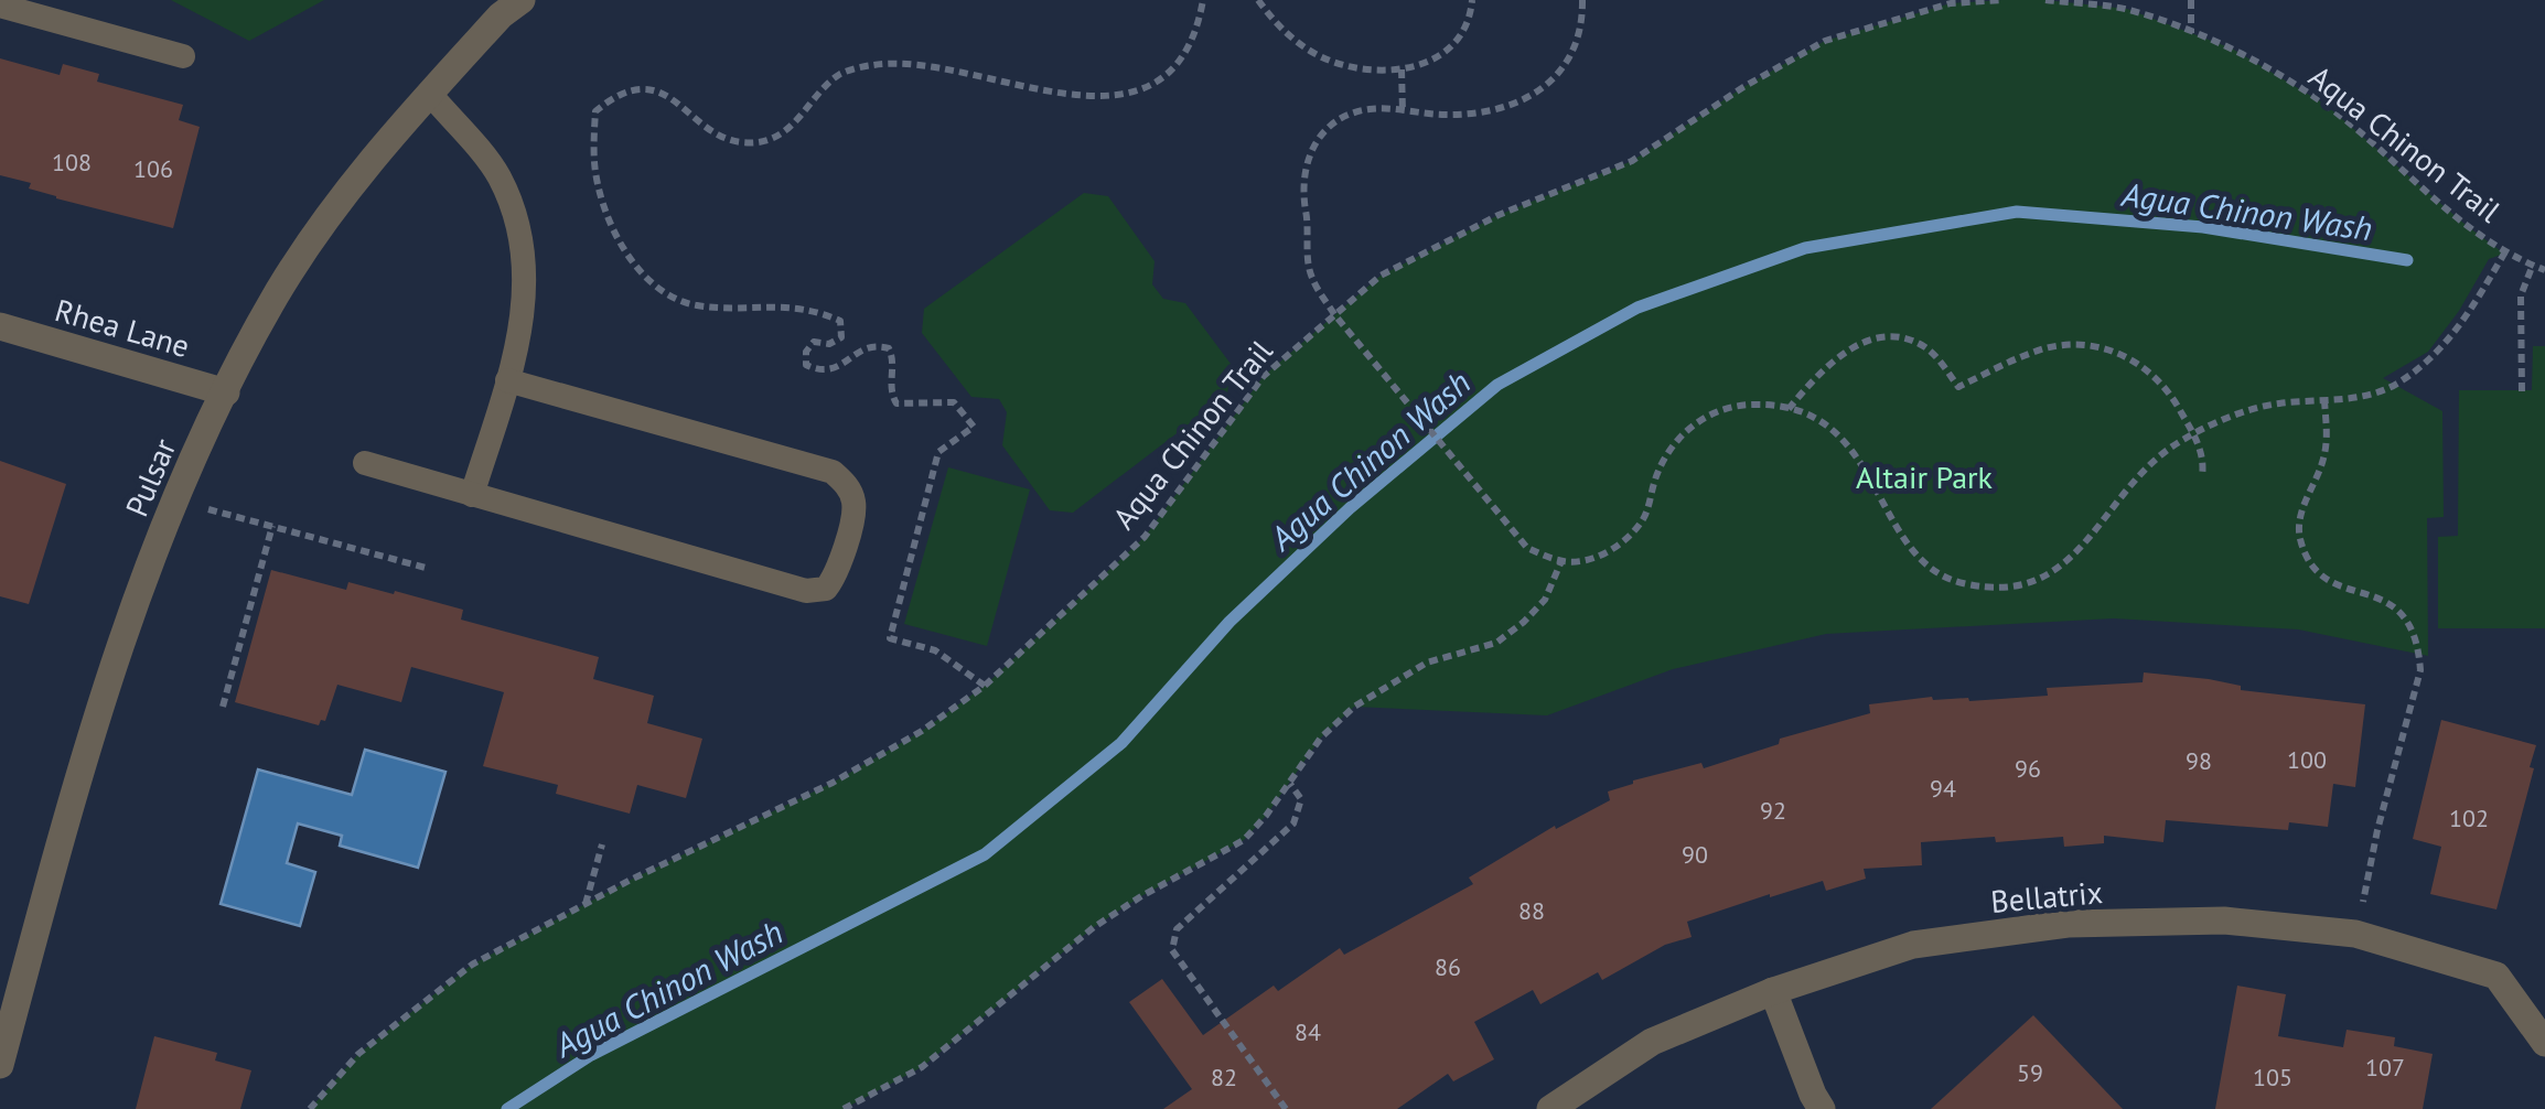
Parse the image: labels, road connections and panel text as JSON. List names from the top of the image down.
{
  "streets": {
    "street": ["Rhea Lane", "Pulsar", "Bellatrix"],
    "path": ["Aqua Chinon Trail"]
  },
  "crossings": [
    ["Rhea Lane", "Pulsar"]
  ],
  "water": ["Agua Chinon Wash"],
  "parks": ["Altair Park"],
  "house_numbers": [
    "108",
    "106",
    "100",
    "98",
    "96",
    "94",
    "92",
    "102",
    "90",
    "88",
    "86",
    "84",
    "107",
    "59",
    "82",
    "105"
  ]
}
